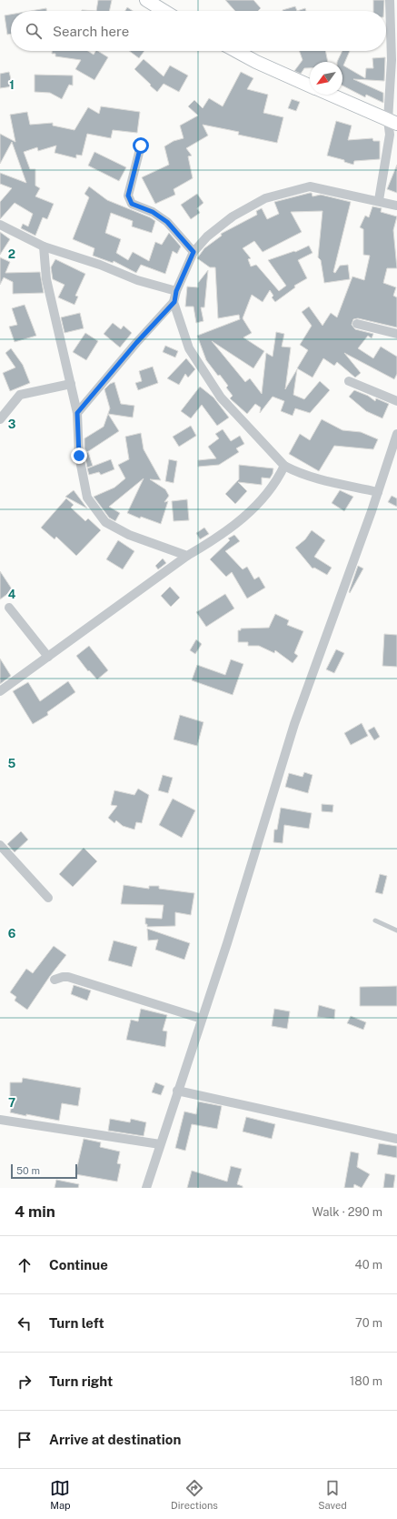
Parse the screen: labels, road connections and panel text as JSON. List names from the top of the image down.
{
  "scale_bar": "50 m",
  "north": "bottom left",
  "page": {
    "search": "Search here",
    "scale": "50 m",
    "heading": ["4 min", "Walk · 290 m"],
    "list": [
      ["Continue", "40 m"],
      ["Turn left", "70 m"],
      ["Turn right", "180 m"],
      "Arrive at destination"
    ],
    "nav": ["Map", "Directions", "Saved"]
  },
  "grid": {
    "rows": [
      "1",
      "2",
      "3",
      "4",
      "5",
      "6",
      "7"
    ]
  }
}
